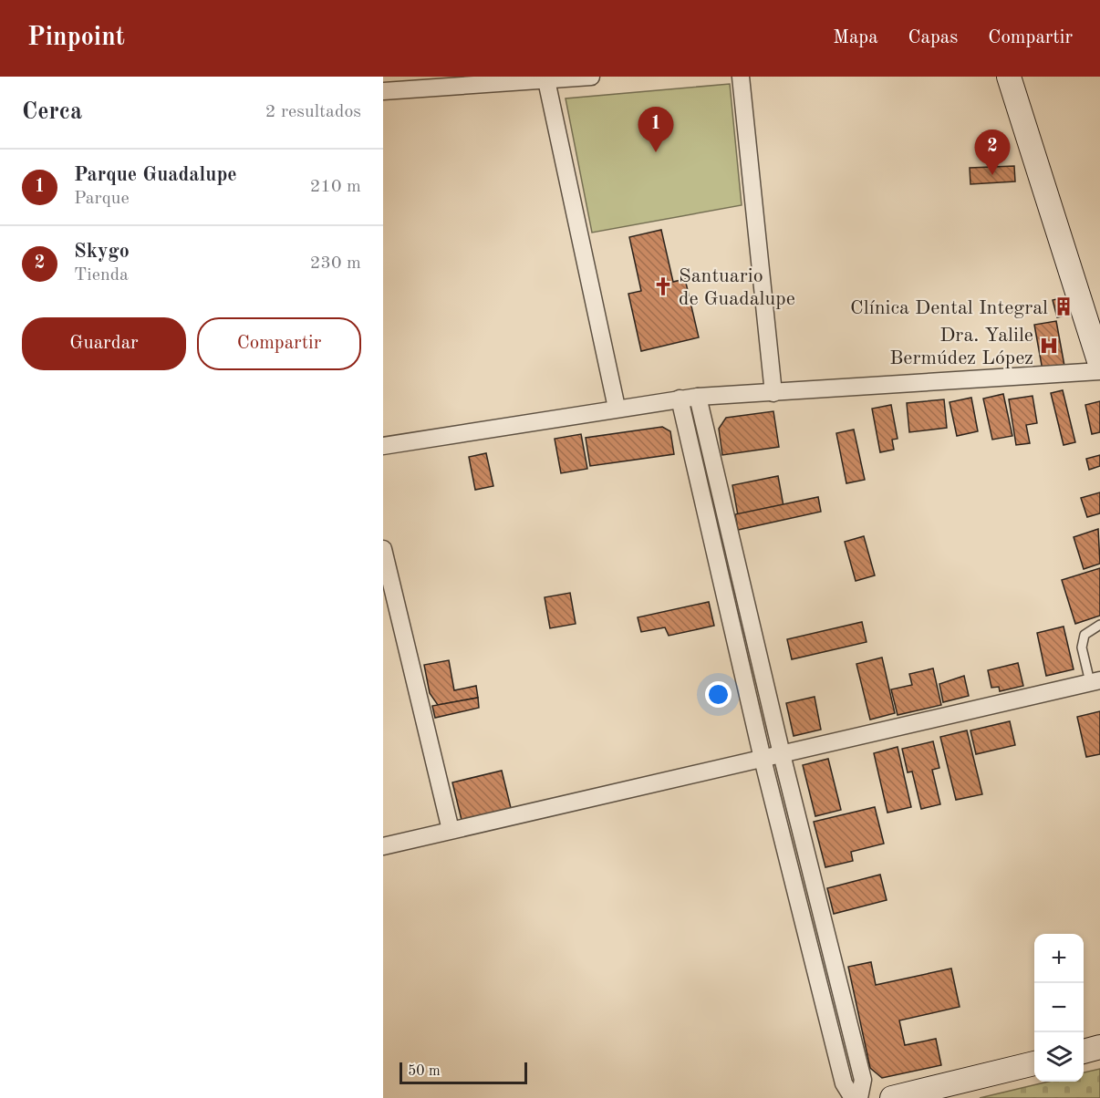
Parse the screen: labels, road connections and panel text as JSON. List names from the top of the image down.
{
  "places": {
    "church": ["Santuario de Guadalupe"],
    "building": ["Clínica Dental Integral"],
    "hospital": ["Dra. Yalile Bermúdez López"]
  },
  "scale_bar": "50 m",
  "page": {
    "header": "Pinpoint",
    "nav": ["Mapa", "Capas", "Compartir"],
    "heading": ["Cerca", "2 resultados"],
    "pins": ["1", "2"],
    "list": [
      {
        "mark": "1",
        "name": "Parque Guadalupe",
        "note": "Parque",
        "value": "210 m"
      },
      {
        "mark": "2",
        "name": "Skygo",
        "note": "Tienda",
        "value": "230 m"
      }
    ],
    "buttons": ["Guardar", "Compartir"],
    "map_buttons": ["+", "−"],
    "scale": "50 m"
  }
}
